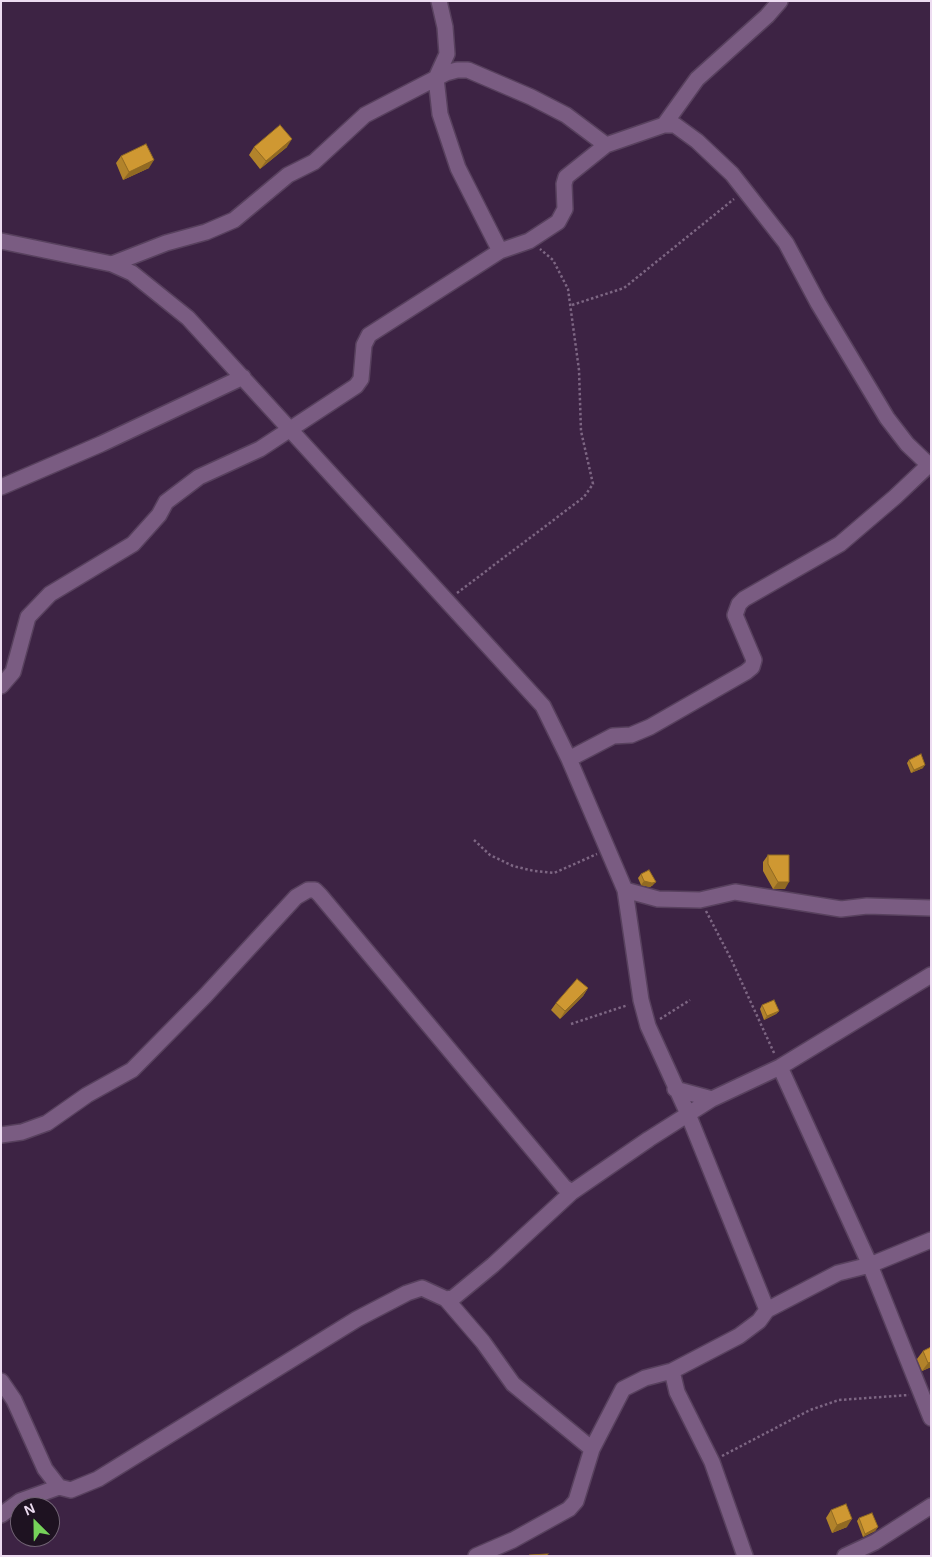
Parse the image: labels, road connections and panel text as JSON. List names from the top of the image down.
{
  "north": "top left"
}
